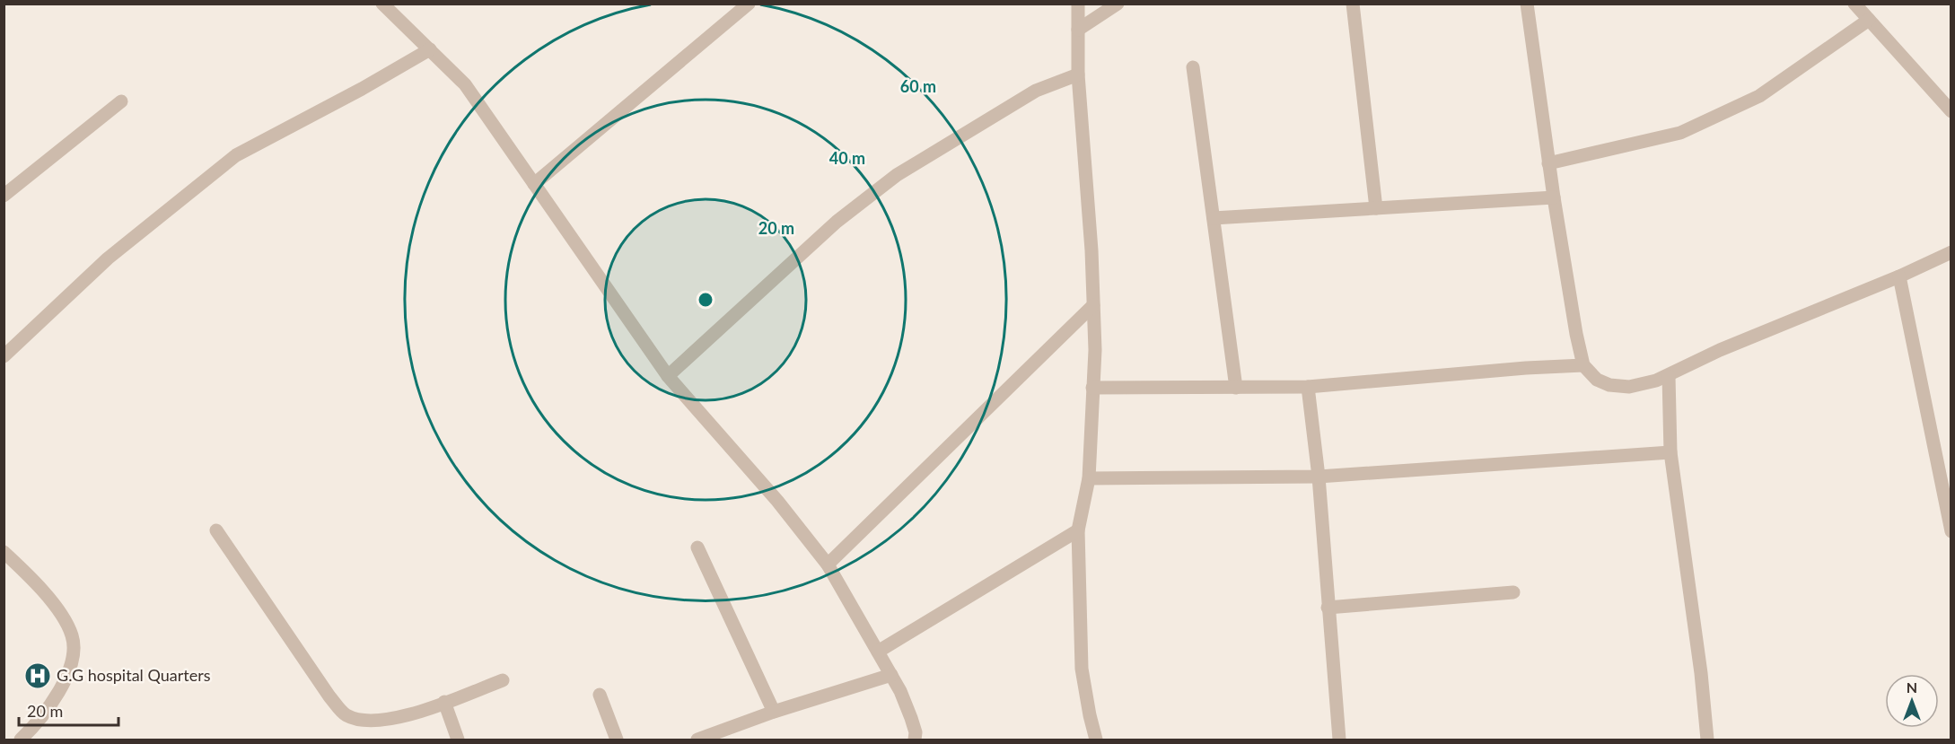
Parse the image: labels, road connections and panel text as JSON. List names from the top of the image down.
{
  "places": {
    "hospital": ["G.G hospital Quarters"]
  },
  "scale_bar": "20 m",
  "north": "top",
  "rings": ["60 m", "40 m", "20 m"]
}
